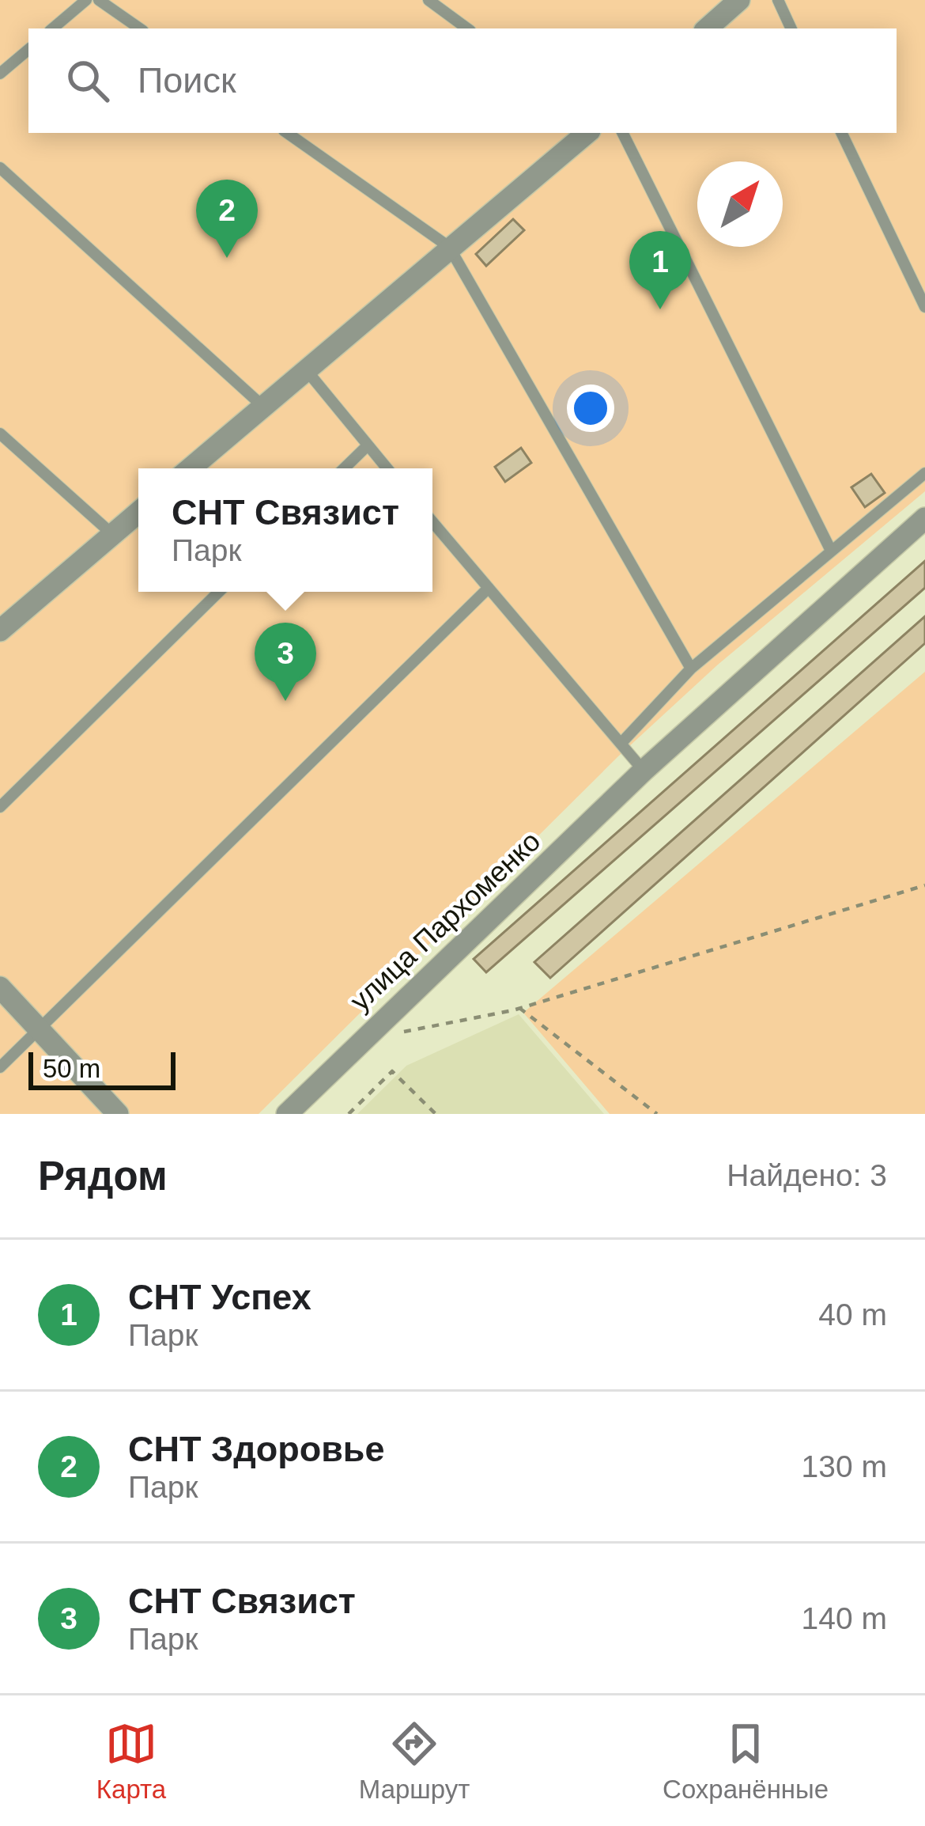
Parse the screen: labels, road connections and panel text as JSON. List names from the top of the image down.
{
  "streets": {
    "street": ["улица Пархоменко"]
  },
  "scale_bar": "50 m",
  "north": "top right",
  "page": {
    "search": "Поиск",
    "pins": ["2", "1", "3"],
    "popup": ["СНТ Связист", "Парк"],
    "scale": "50 m",
    "heading": ["Рядом", "Найдено: 3"],
    "list": [
      {
        "mark": "1",
        "name": "СНТ Успех",
        "note": "Парк",
        "value": "40 m"
      },
      {
        "mark": "2",
        "name": "СНТ Здоровье",
        "note": "Парк",
        "value": "130 m"
      },
      {
        "mark": "3",
        "name": "СНТ Связист",
        "note": "Парк",
        "value": "140 m"
      }
    ],
    "nav": ["Карта", "Маршрут", "Сохранённые"]
  }
}
